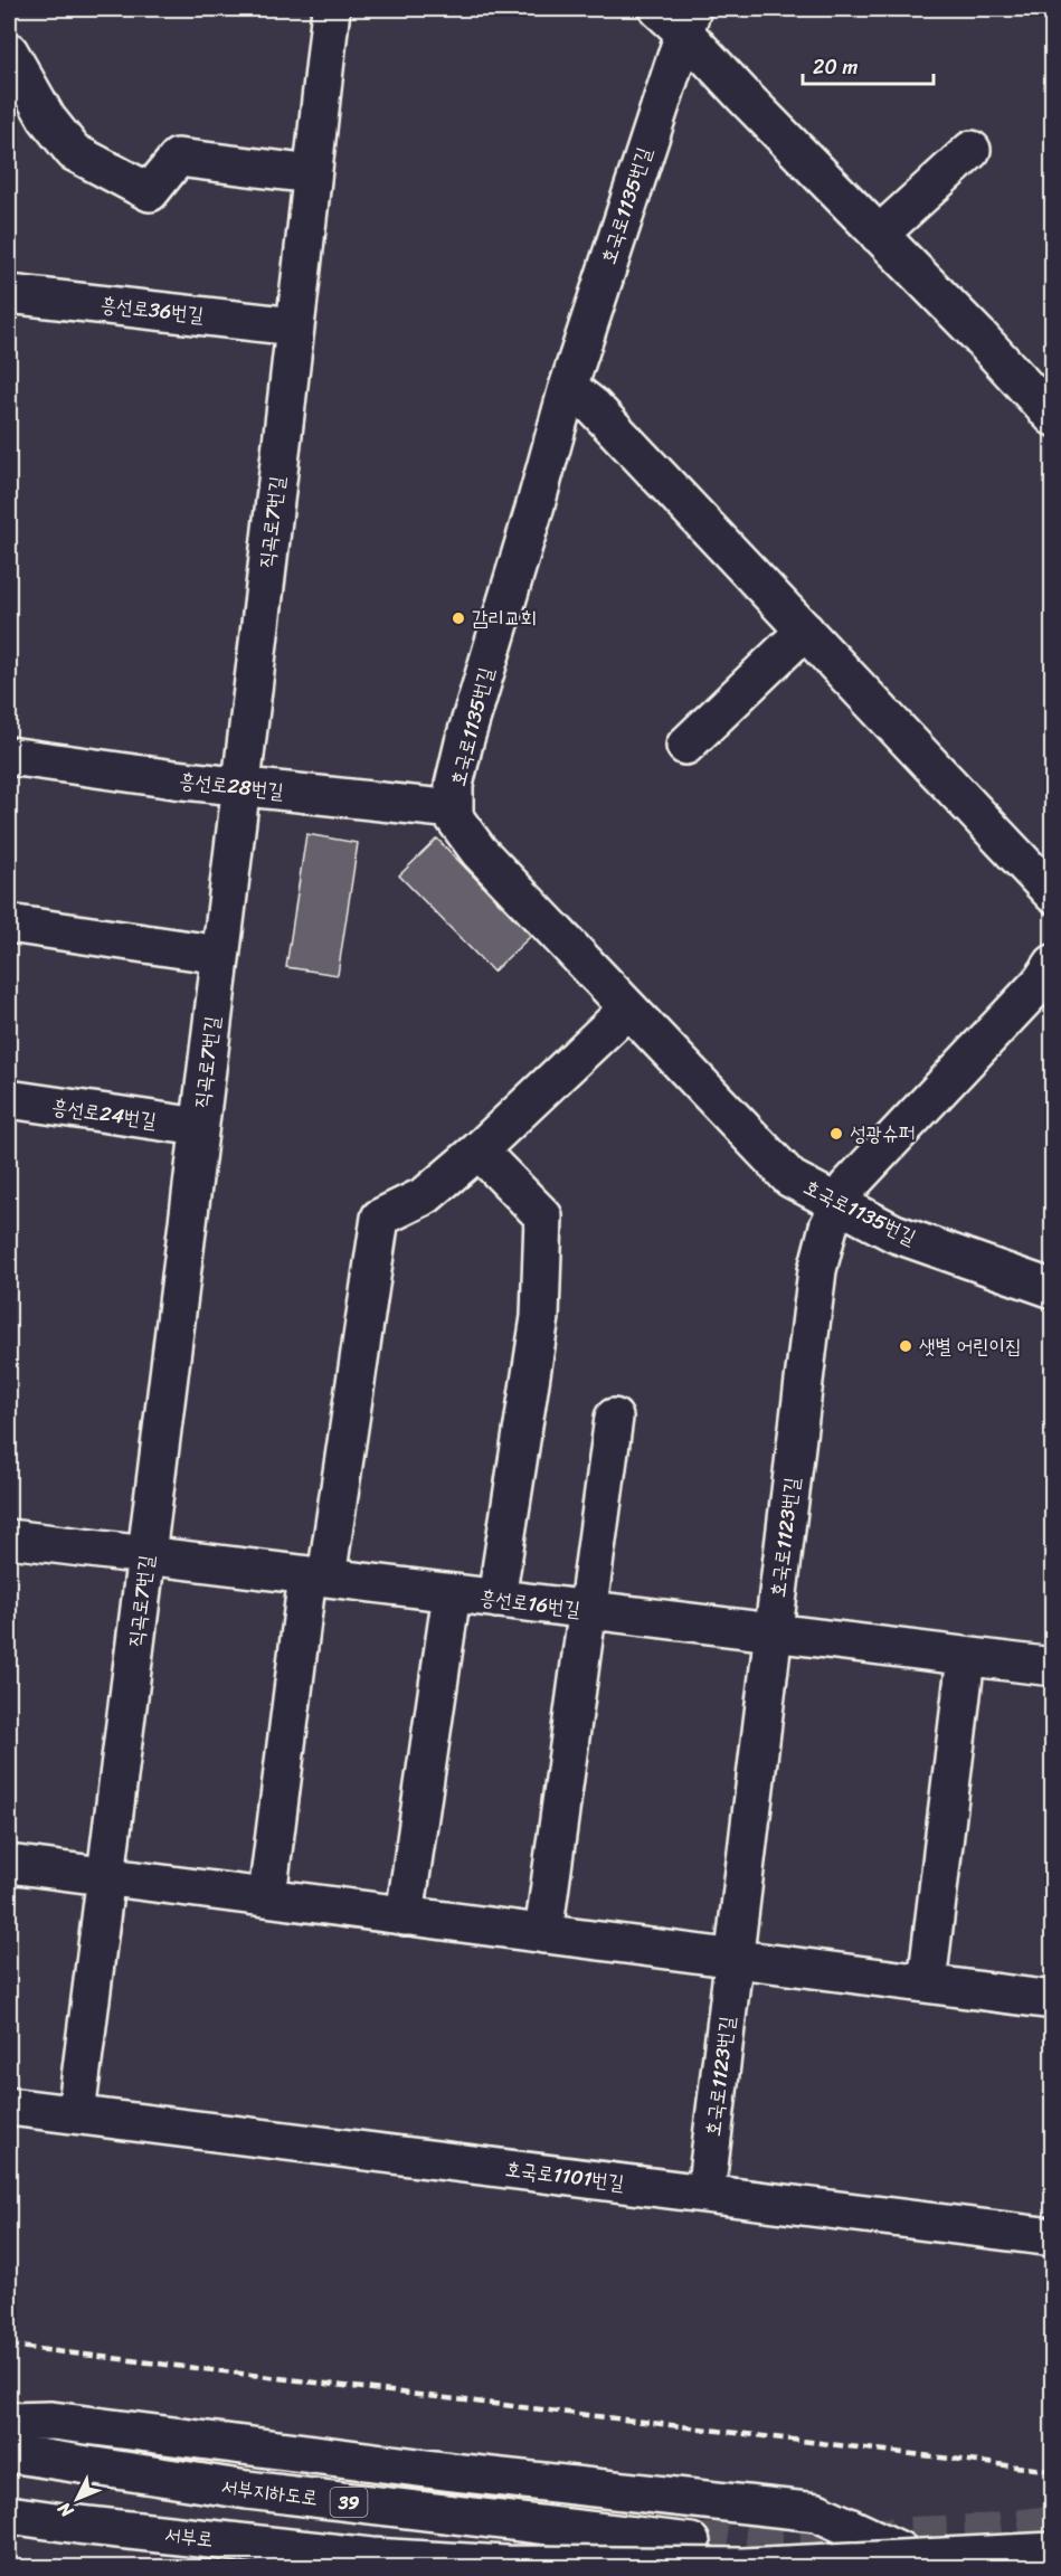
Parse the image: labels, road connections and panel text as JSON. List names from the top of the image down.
{
  "streets": {
    "main road": [
      "호국로1135번길",
      "흥선로36번길",
      "직곡로7번길",
      "흥선로28번길",
      "흥선로24번길",
      "호국로1123번길",
      "흥선로16번길",
      "호국로1101번길",
      "서부지하도로",
      "39",
      "서부로"
    ]
  },
  "crossings": [
    ["호국로1135번길", "흥선로28번길"],
    ["호국로1135번길", "호국로1123번길"],
    ["흥선로36번길", "직곡로7번길"],
    ["직곡로7번길", "흥선로28번길"],
    ["직곡로7번길", "흥선로24번길"],
    ["직곡로7번길", "흥선로16번길"],
    ["직곡로7번길", "호국로1101번길"],
    ["호국로1123번길", "흥선로16번길"],
    ["호국로1123번길", "호국로1101번길"]
  ],
  "places": ["감리교회", "성광슈퍼", "샛별 어린이집"],
  "scale_bar": "20 m",
  "north": "bottom left"
}
